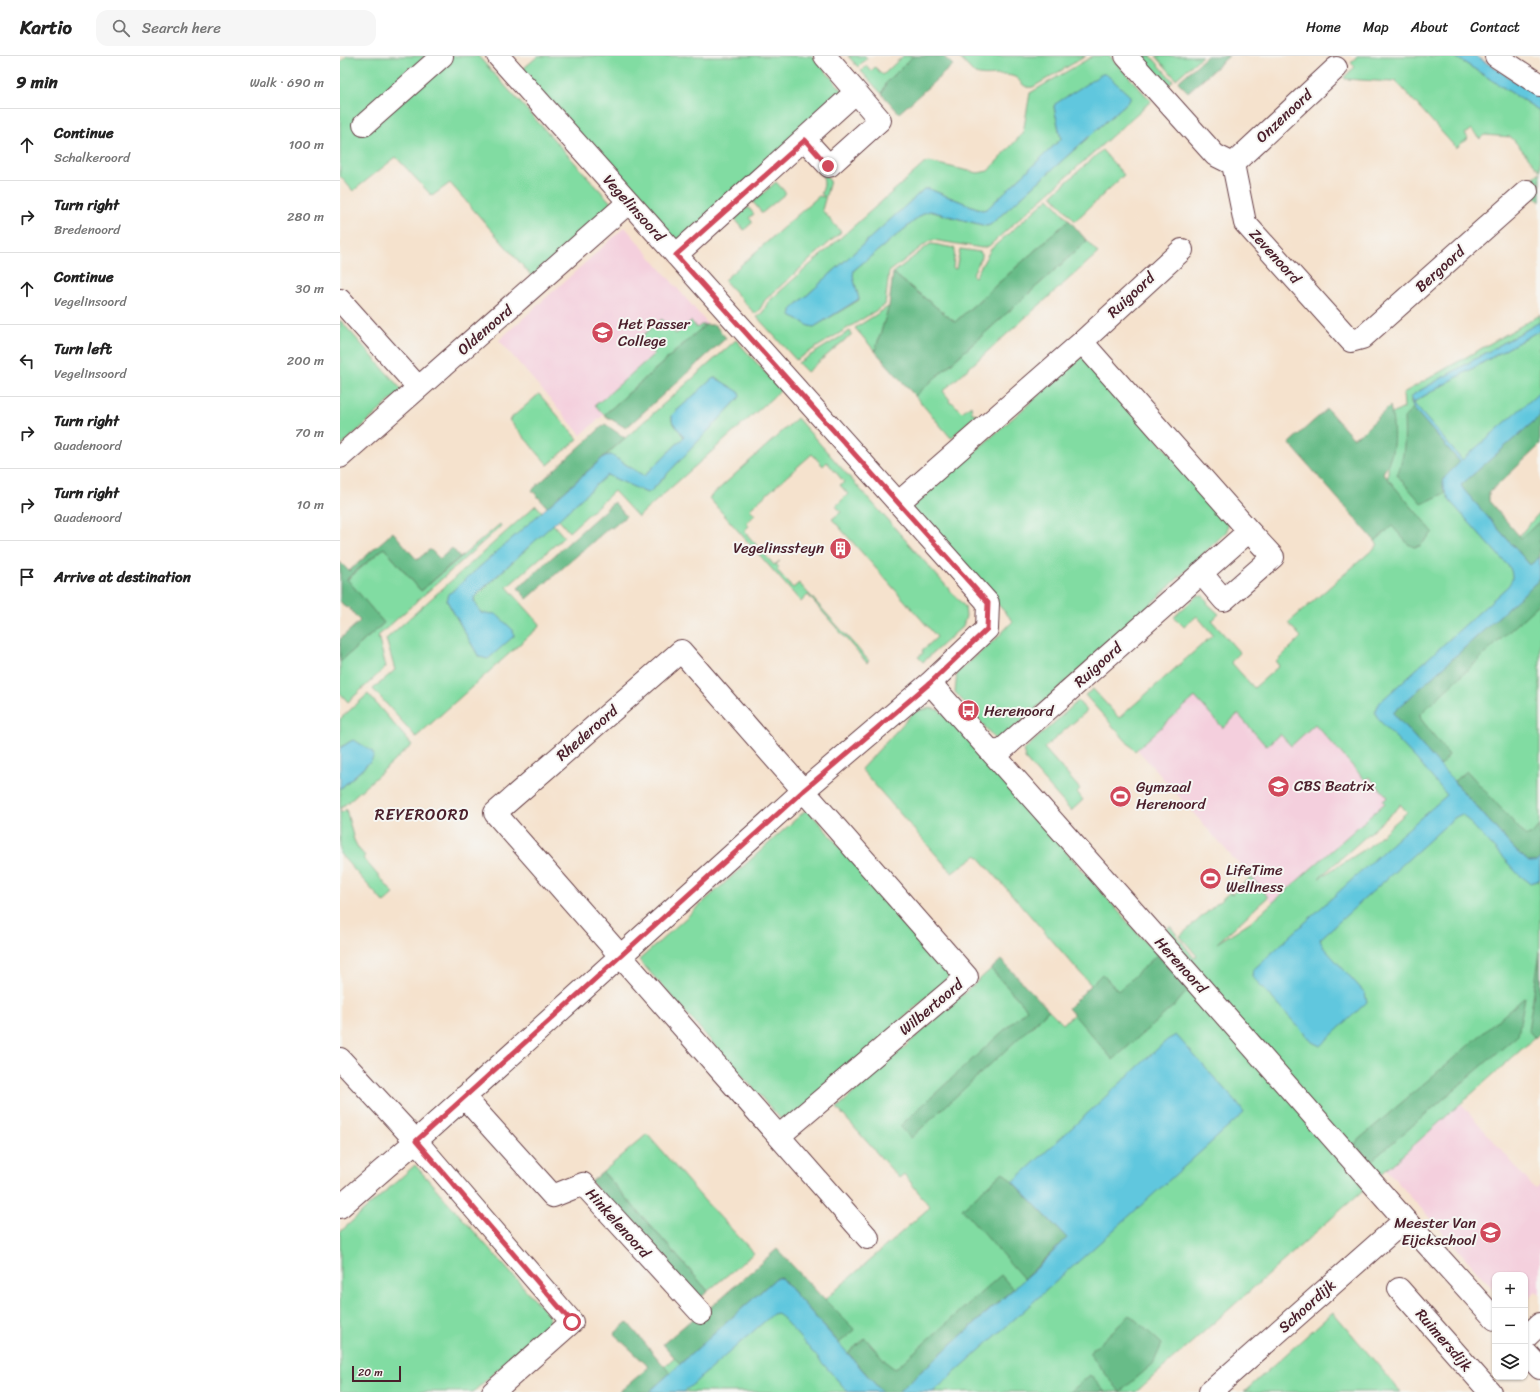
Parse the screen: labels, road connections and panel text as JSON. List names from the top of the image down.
{
  "streets": {
    "street": [
      "Onzenoord",
      "Vegelinsoord",
      "Zevenoord",
      "Bergoord",
      "Ruigoord",
      "Oldenoord",
      "Rhederoord",
      "Herenoord",
      "Wilbertoord",
      "Hinkelenoord",
      "Schoordijk",
      "Ruimersdijk"
    ]
  },
  "crossings": [
    ["Onzenoord", "Zevenoord"],
    ["Vegelinsoord", "Ruigoord"],
    ["Vegelinsoord", "Oldenoord"],
    ["Vegelinsoord", "Rhederoord"],
    ["Vegelinsoord", "Herenoord"],
    ["Vegelinsoord", "Wilbertoord"],
    ["Vegelinsoord", "Hinkelenoord"],
    ["Zevenoord", "Bergoord"],
    ["Ruigoord", "Herenoord"],
    ["Rhederoord", "Wilbertoord"],
    ["Herenoord", "Schoordijk"]
  ],
  "districts": ["REYEROORD"],
  "places": {
    "school or university": ["Het Passer College", "CBS Beatrix", "Meester Van Eijckschool"],
    "building": ["Vegelinssteyn"],
    "bus stop": ["Herenoord"],
    "sports": ["Gymzaal Herenoord", "LifeTime Wellness"]
  },
  "scale_bar": "20 m",
  "page": {
    "header": "Kartio",
    "search": "Search here",
    "nav": [
      "Home",
      "Map",
      "About",
      "Contact"
    ],
    "heading": ["9 min", "Walk · 690 m"],
    "list": [
      ["Continue", "Schalkeroord", "100 m"],
      ["Turn right", "Bredenoord", "280 m"],
      ["Continue", "Vegelinsoord", "30 m"],
      ["Turn left", "Vegelinsoord", "200 m"],
      ["Turn right", "Quadenoord", "70 m"],
      ["Turn right", "Quadenoord", "10 m"],
      "Arrive at destination"
    ],
    "map_buttons": ["+", "−"],
    "scale": "20 m"
  }
}
